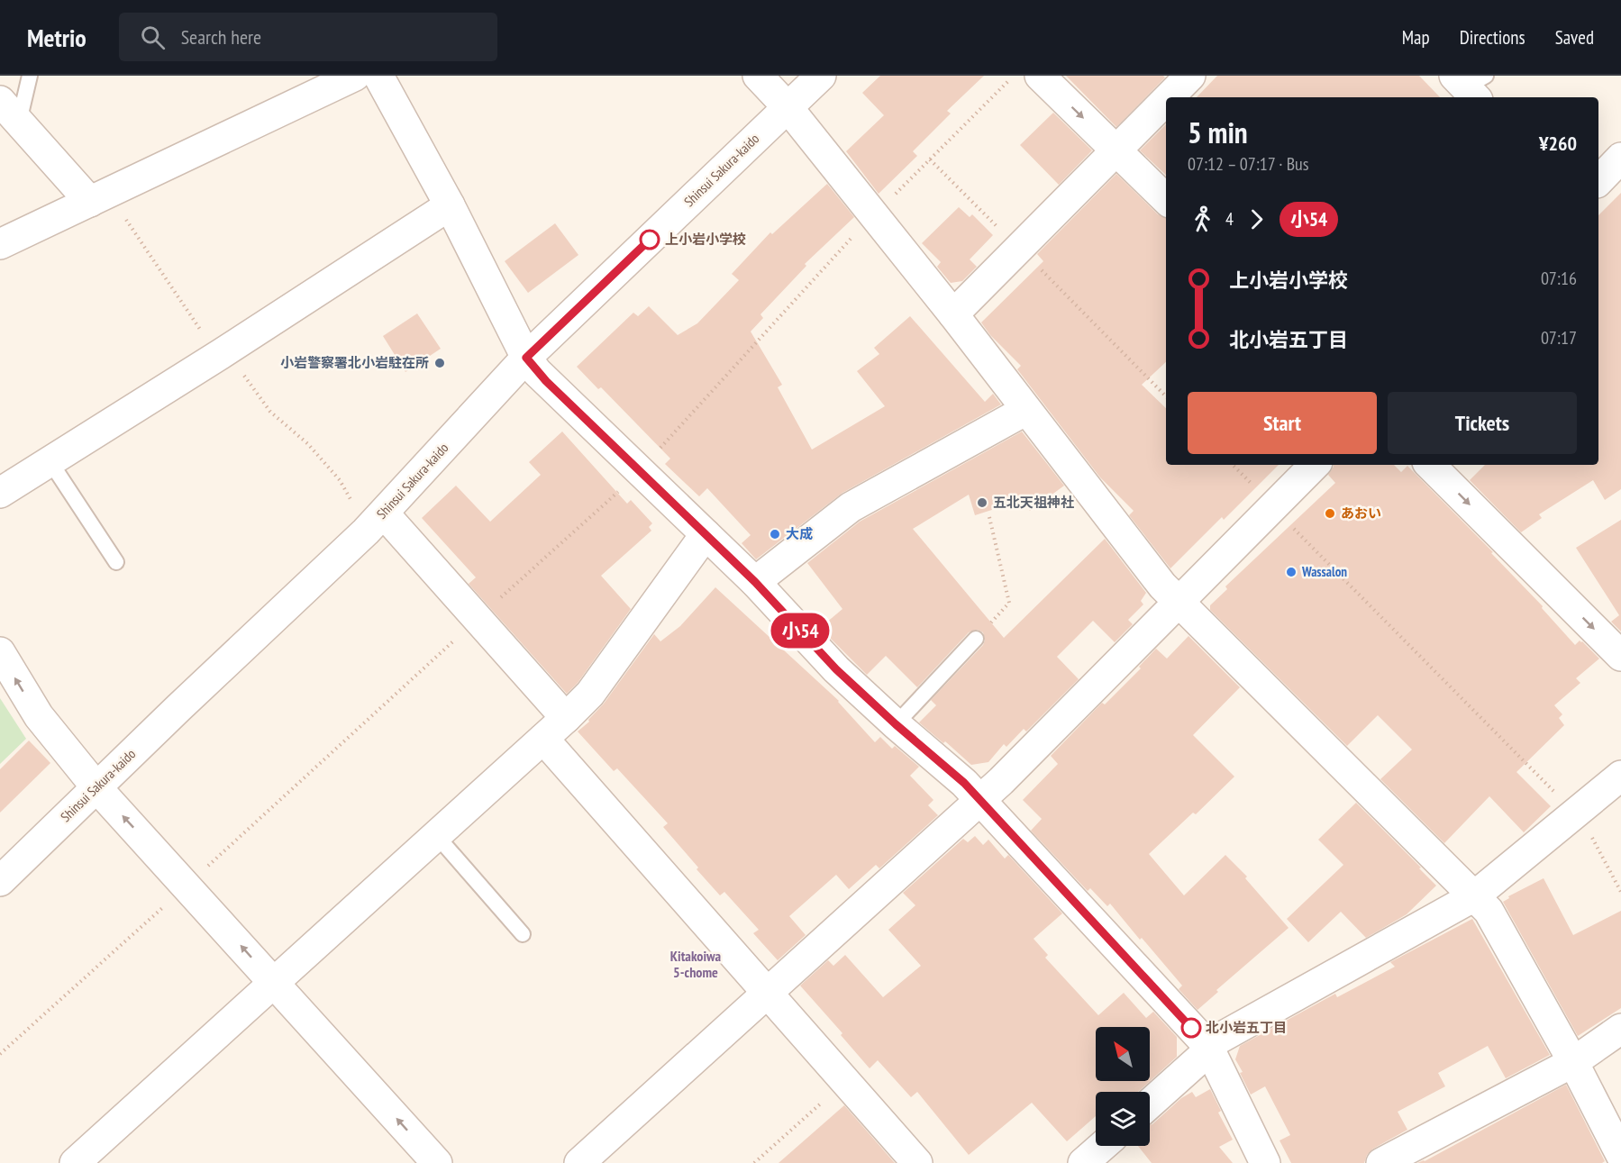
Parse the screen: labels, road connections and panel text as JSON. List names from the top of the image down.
{
  "streets": {
    "street": ["Shinsui Sakura-kaido"]
  },
  "districts": ["Kitakoiwa 5-chome"],
  "places": [
    "上小岩小学校",
    "小岩警察署北小岩駐在所",
    "五北天祖神社",
    "あおい",
    "大成",
    "Wassalon",
    "北小岩五丁目"
  ],
  "lines": ["bus line 小54"],
  "north": "top left",
  "page": {
    "header": "Metrio",
    "search": "Search here",
    "nav": ["Map", "Directions", "Saved"],
    "on_map": "小54",
    "heading": ["5 min", "07:12 – 07:17 · Bus", "¥260"],
    "legs": ["4", "小54"],
    "list": [
      {
        "name": "上小岩小学校",
        "value": "07:16"
      },
      {
        "name": "北小岩五丁目",
        "value": "07:17"
      }
    ],
    "buttons": ["Start", "Tickets"]
  }
}
